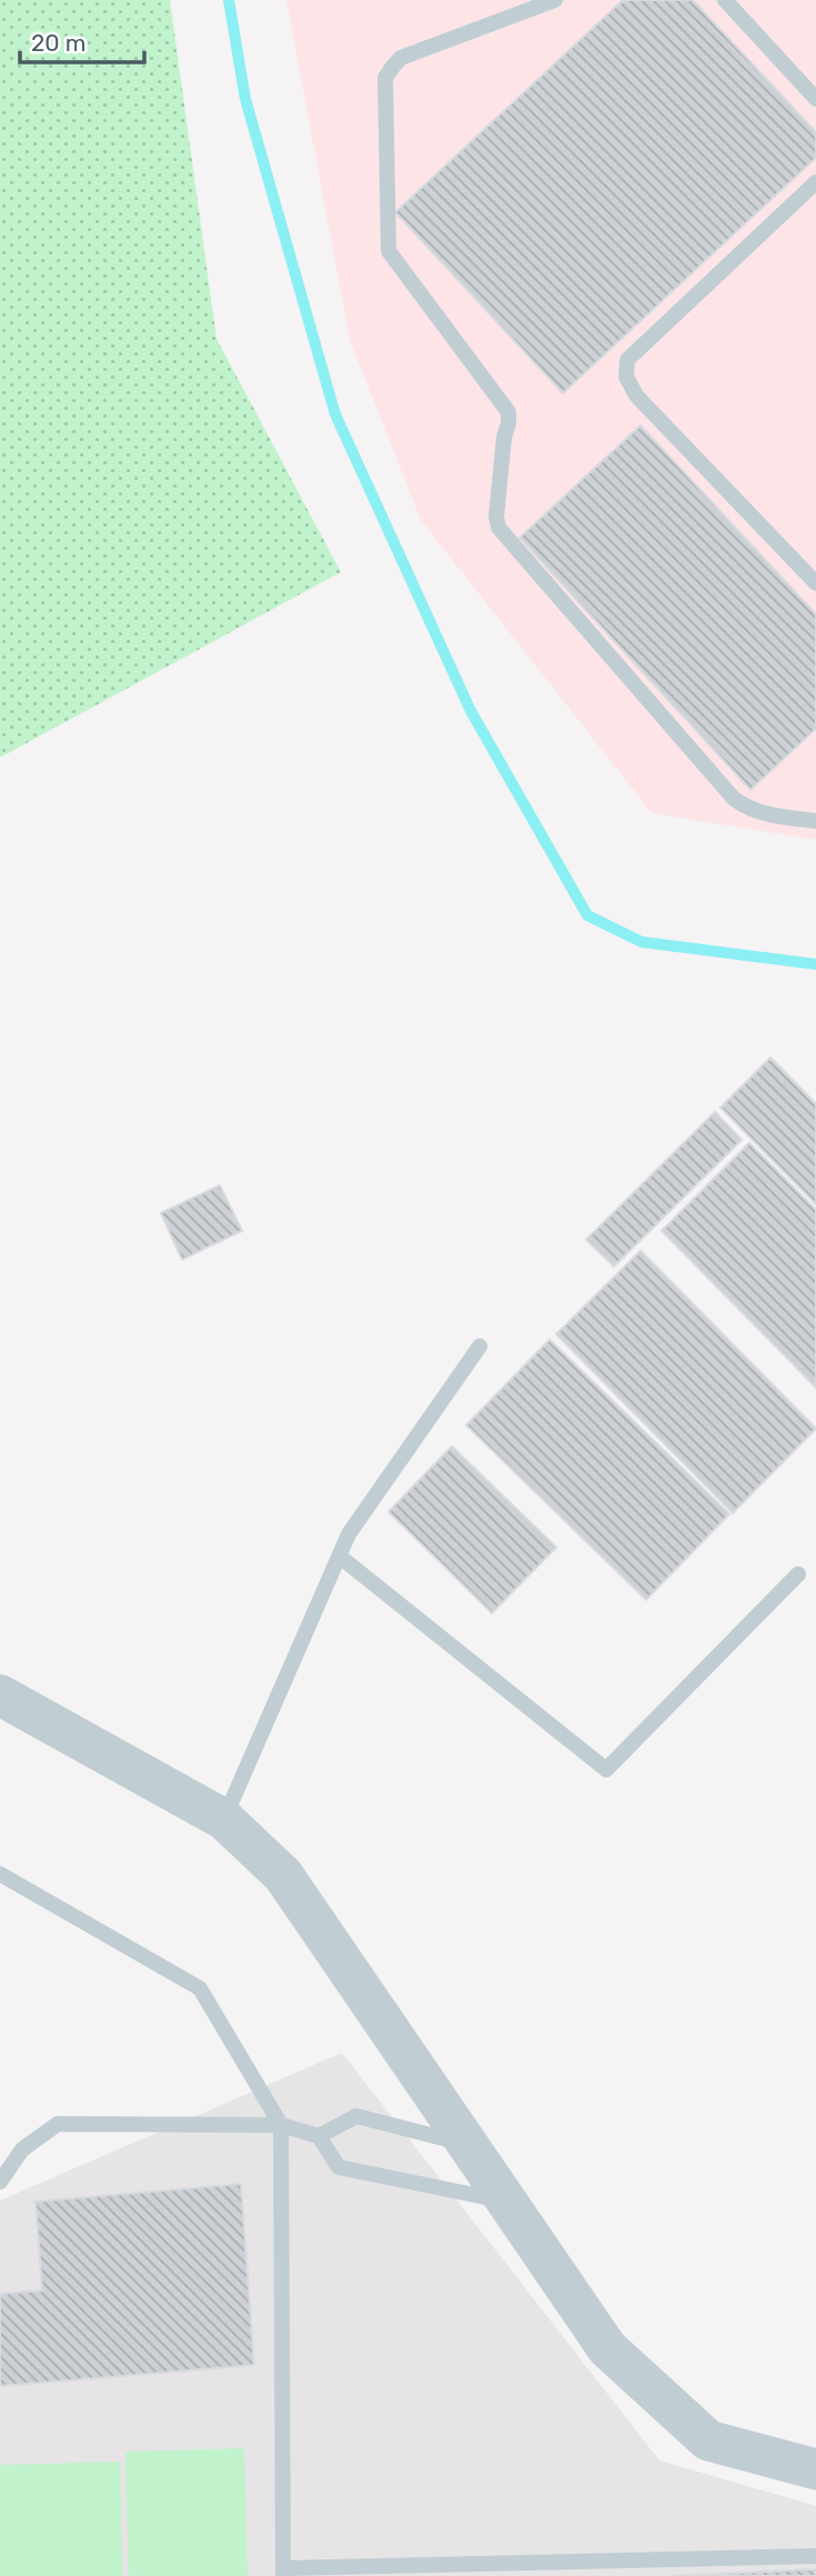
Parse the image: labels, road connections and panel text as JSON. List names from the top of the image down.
{
  "scale_bar": "20 m"
}
